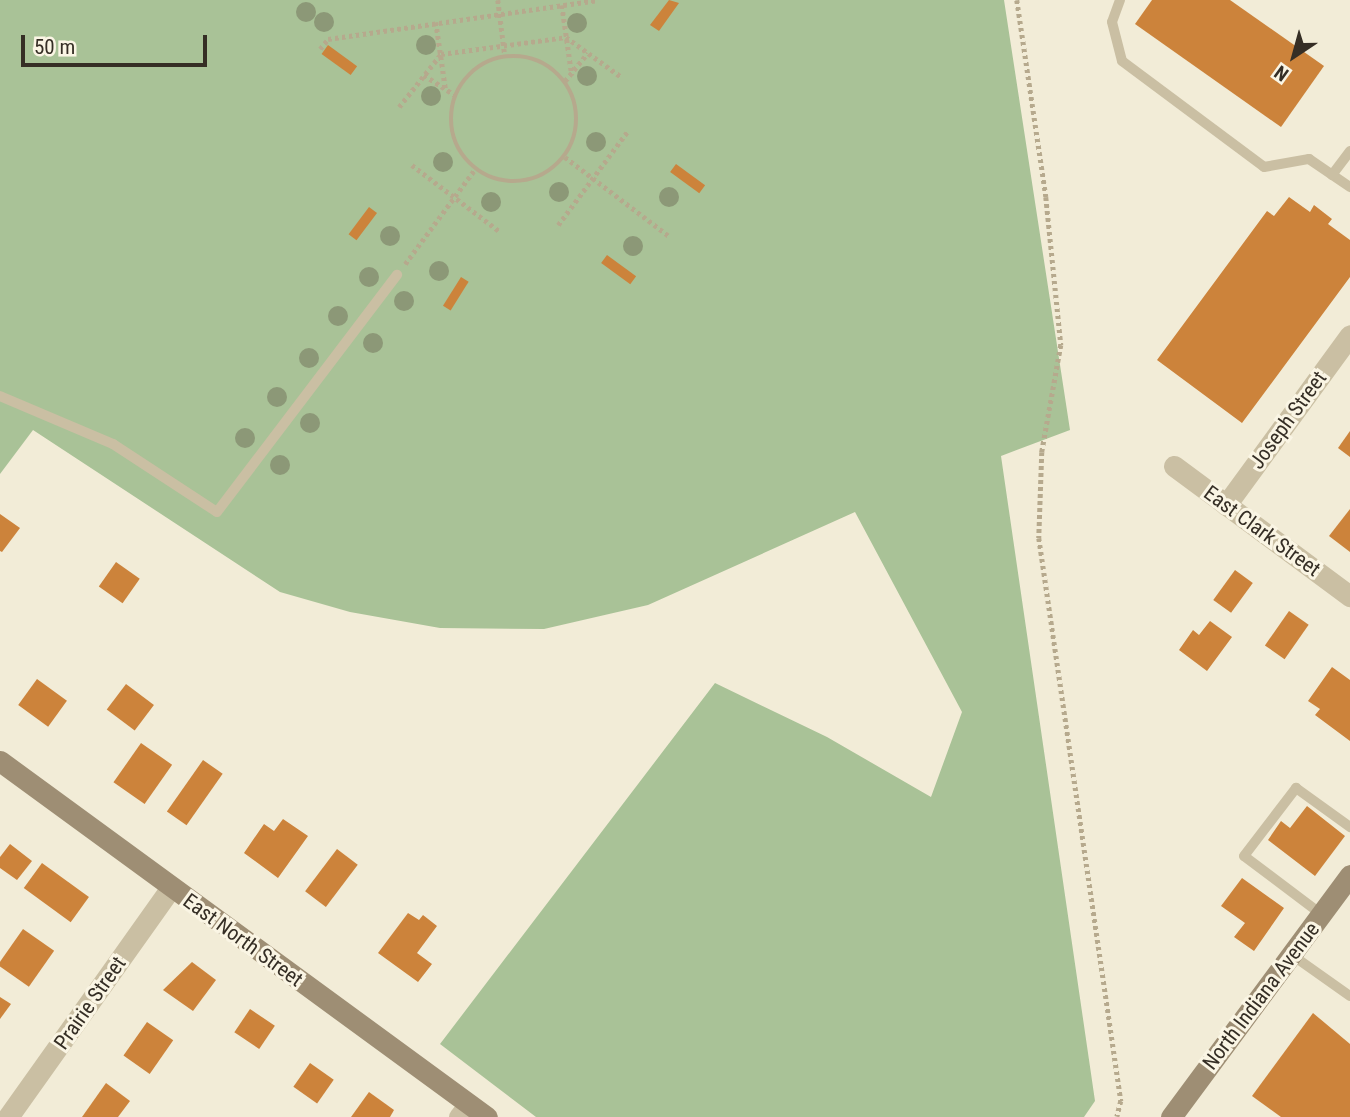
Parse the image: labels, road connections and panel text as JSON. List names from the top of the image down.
{
  "streets": {
    "street": [
      "Joseph Street",
      "East Clark Street",
      "East North Street",
      "North Indiana Avenue",
      "Prairie Street"
    ]
  },
  "crossings": [
    ["Joseph Street", "East Clark Street"],
    ["East North Street", "Prairie Street"]
  ],
  "scale_bar": "50 m",
  "north": "bottom left"
}
